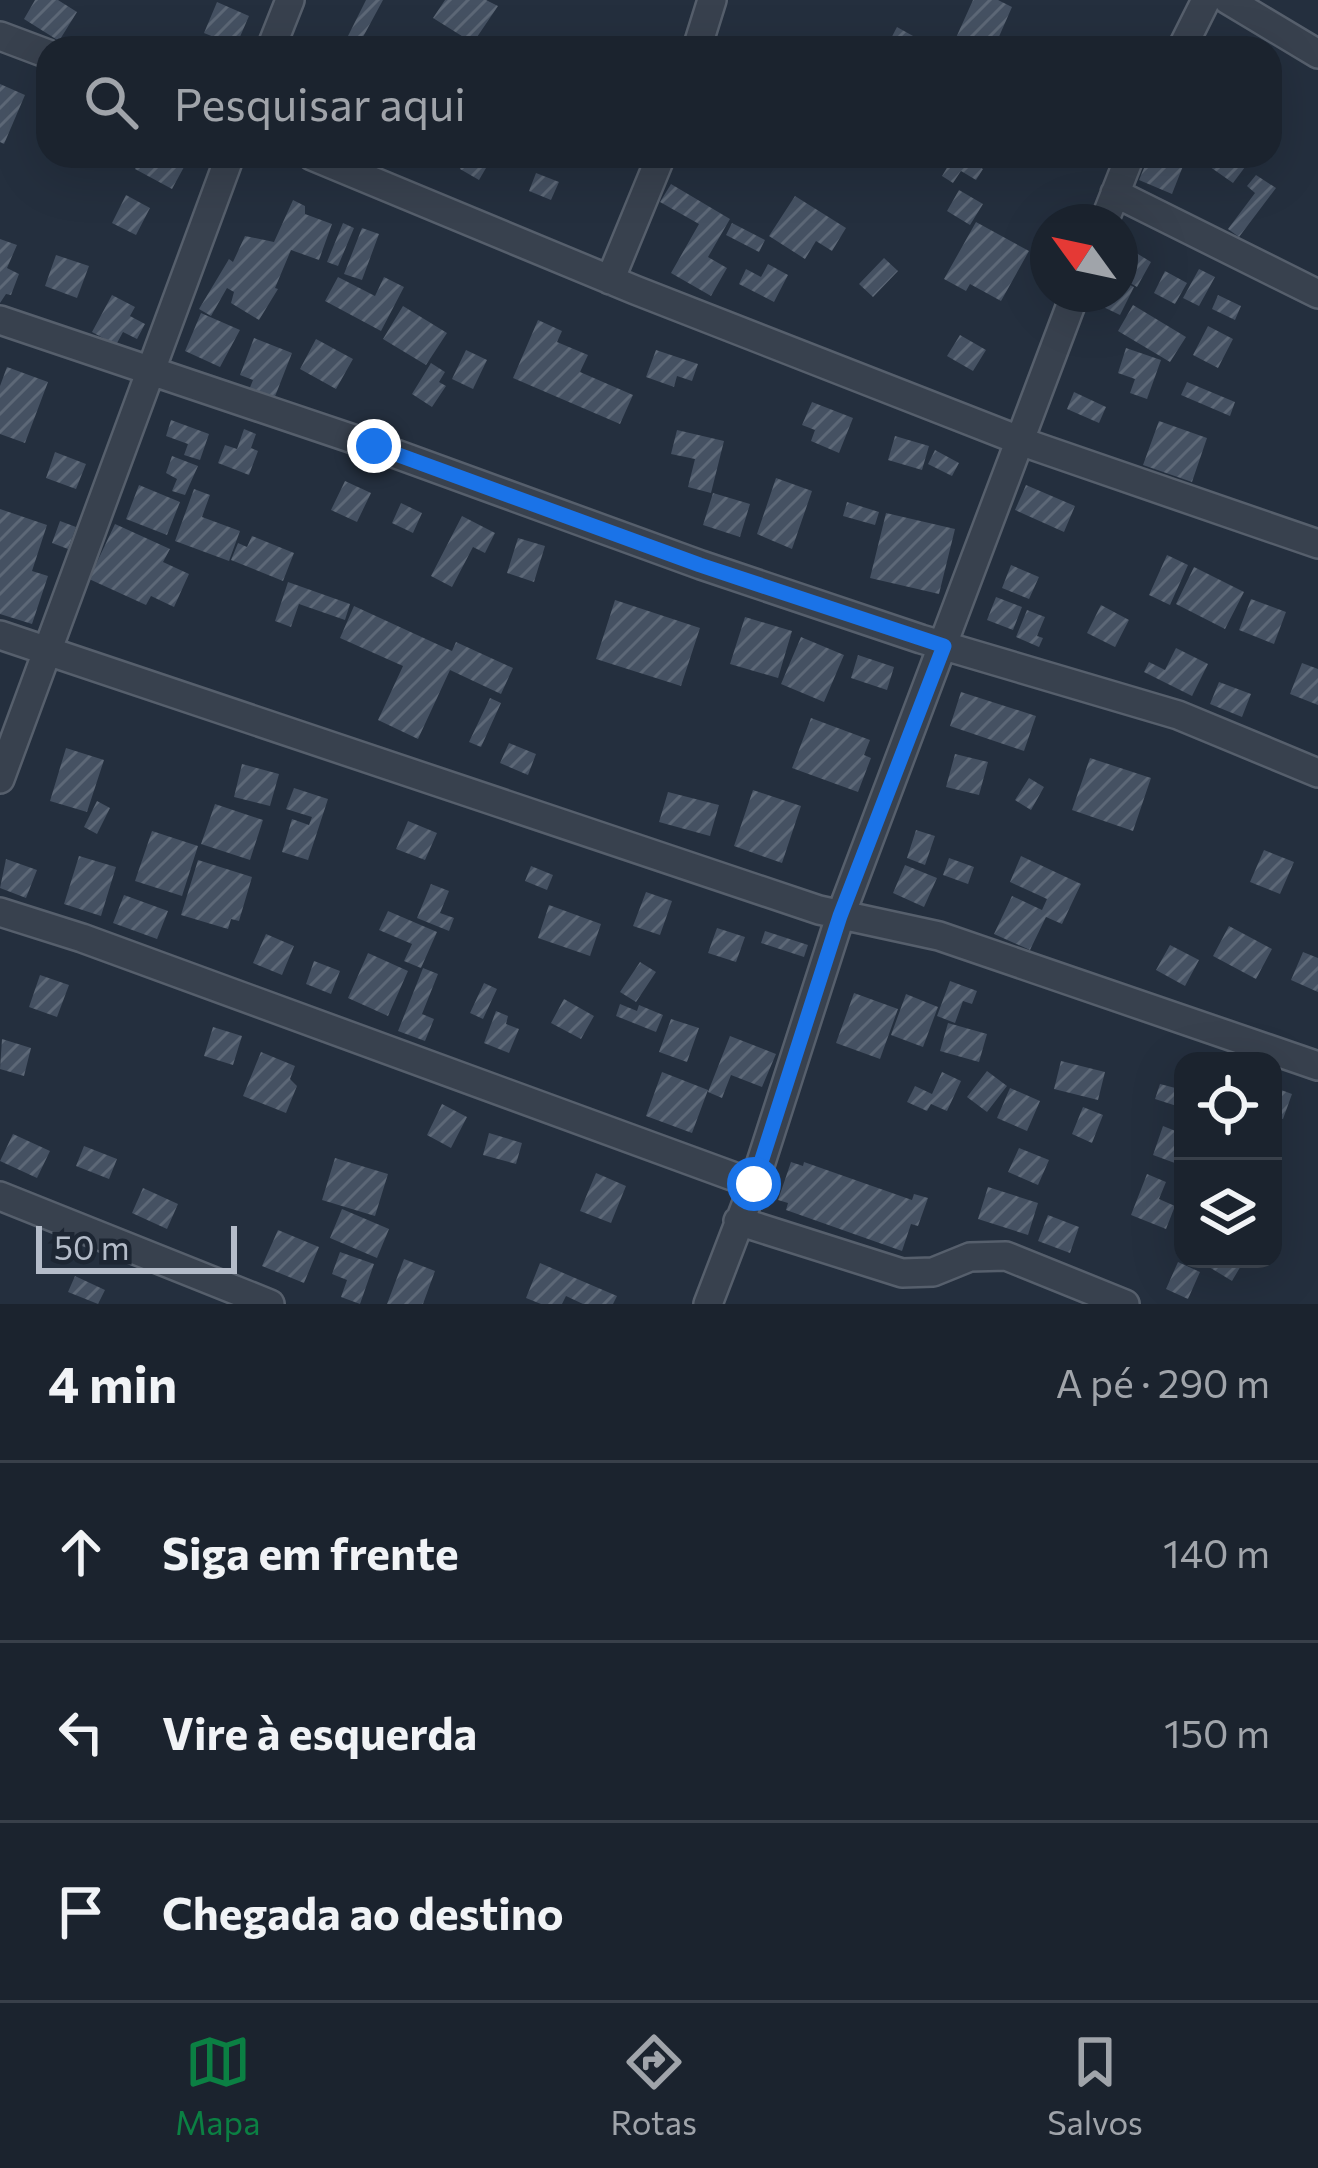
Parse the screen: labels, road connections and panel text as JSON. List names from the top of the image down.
{
  "scale_bar": "50 m",
  "north": "top left",
  "page": {
    "search": "Pesquisar aqui",
    "scale": "50 m",
    "heading": ["4 min", "A pé · 290 m"],
    "list": [
      ["Siga em frente", "140 m"],
      ["Vire à esquerda", "150 m"],
      "Chegada ao destino"
    ],
    "nav": ["Mapa", "Rotas", "Salvos"]
  }
}
